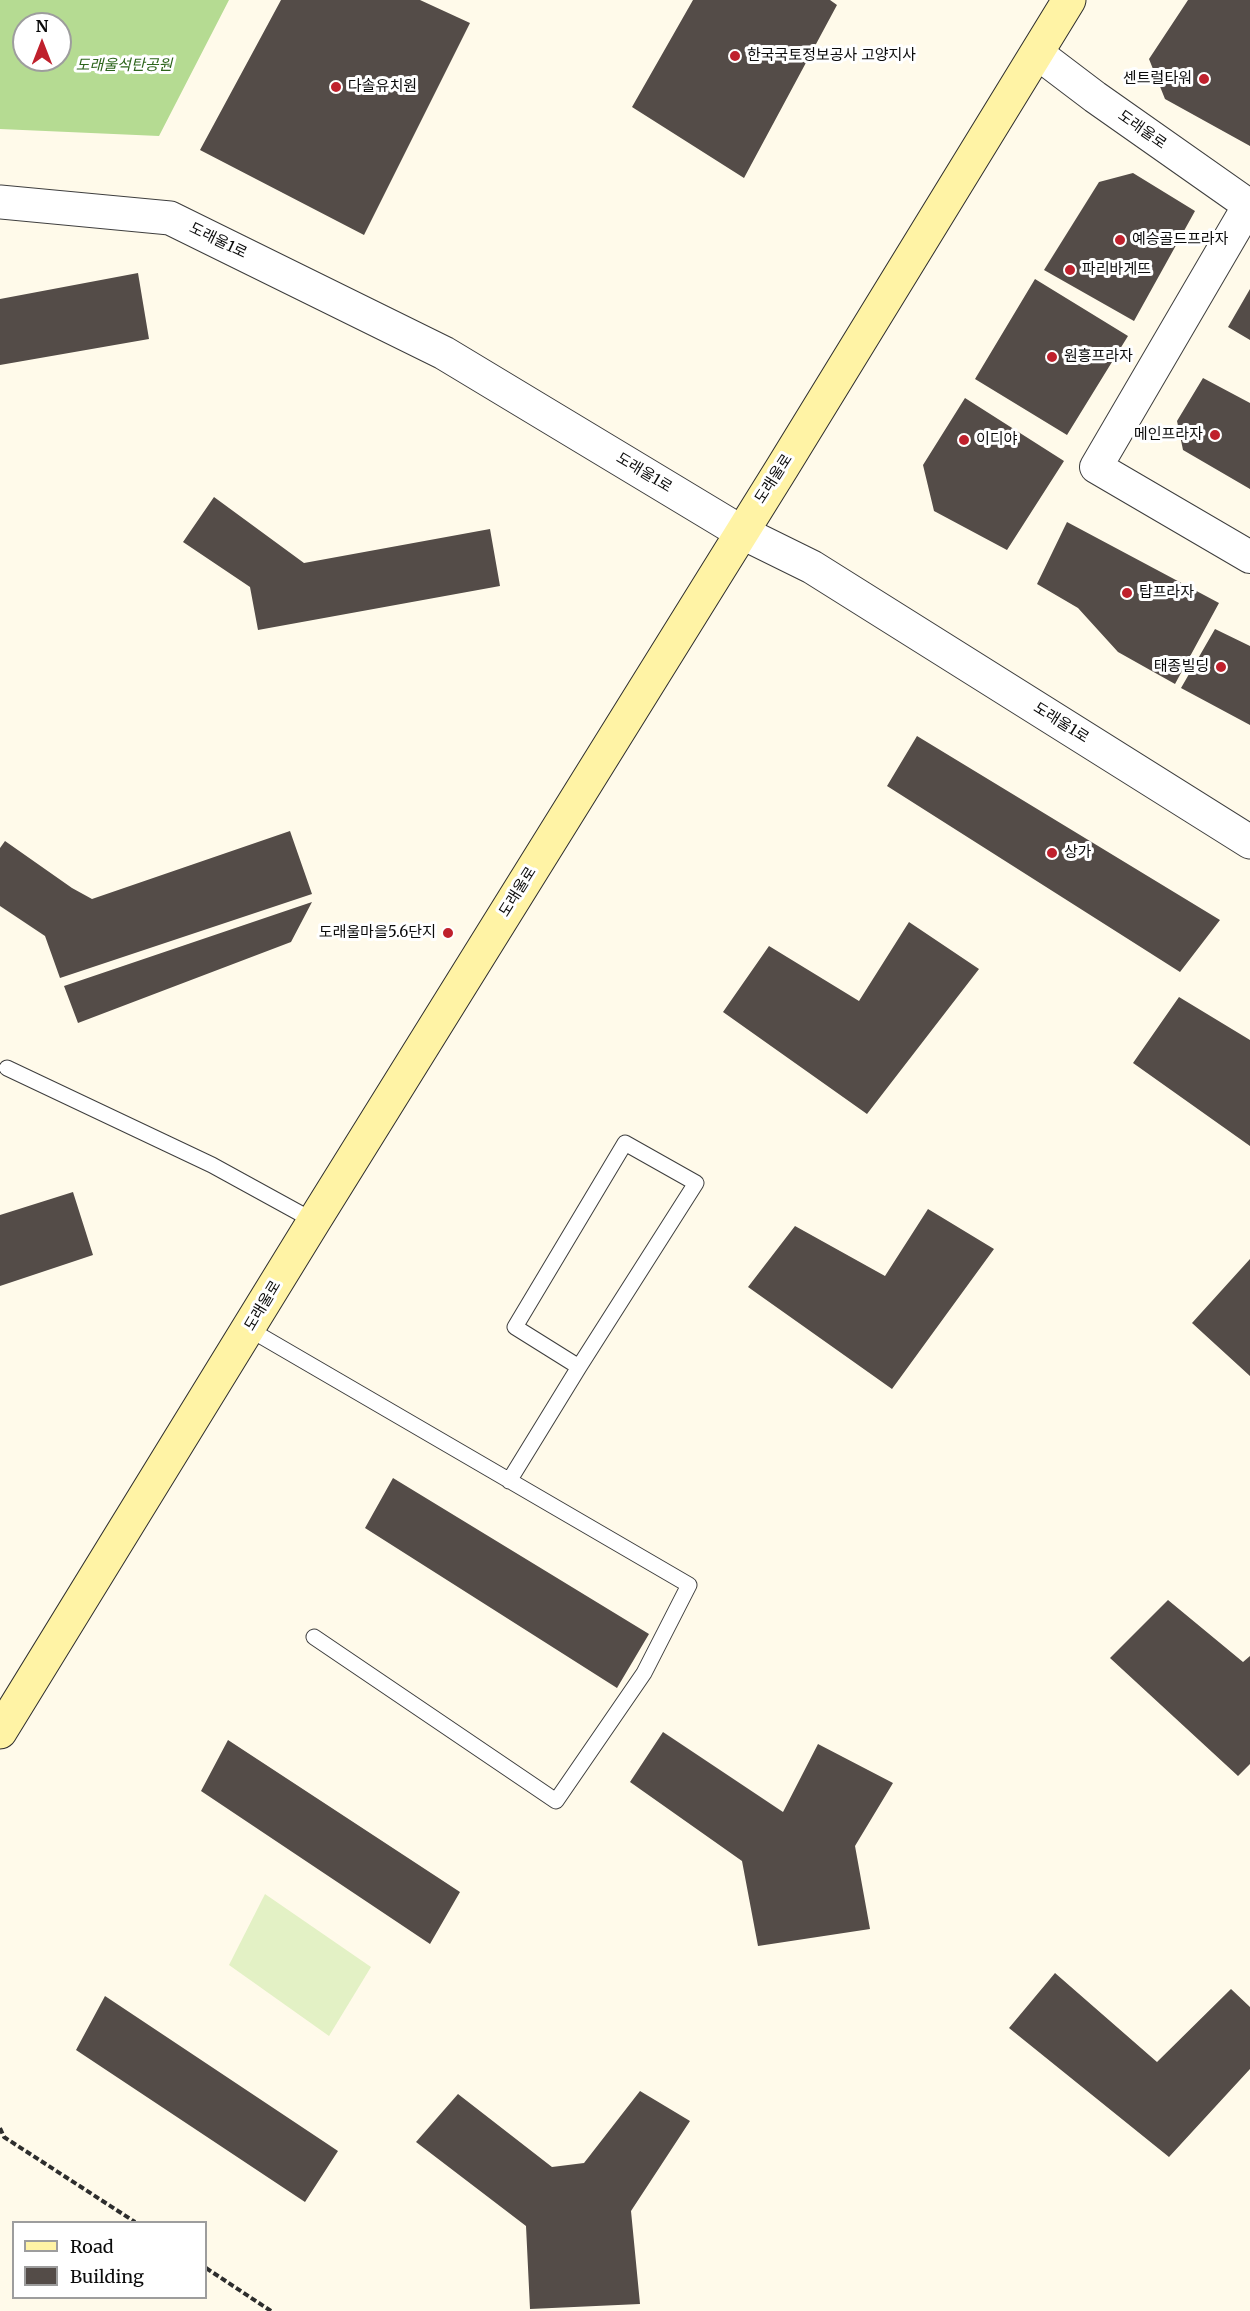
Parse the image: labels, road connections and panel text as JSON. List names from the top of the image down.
{
  "streets": {
    "main road": ["도래울로"],
    "street": ["도래울1로"]
  },
  "crossings": [
    ["도래울로", "도래울1로"]
  ],
  "parks": ["도래울석탄공원"],
  "places": [
    "한국국토정보공사 고양지사",
    "센트럴타워",
    "다솔유치원",
    "예승골드프라자",
    "파리바게뜨",
    "원흥프라자",
    "메인프라자",
    "이디야",
    "탑프라자",
    "태종빌딩",
    "상가",
    "도래울마을5.6단지"
  ],
  "legend": ["Road", "Building"],
  "north": "top"
}
